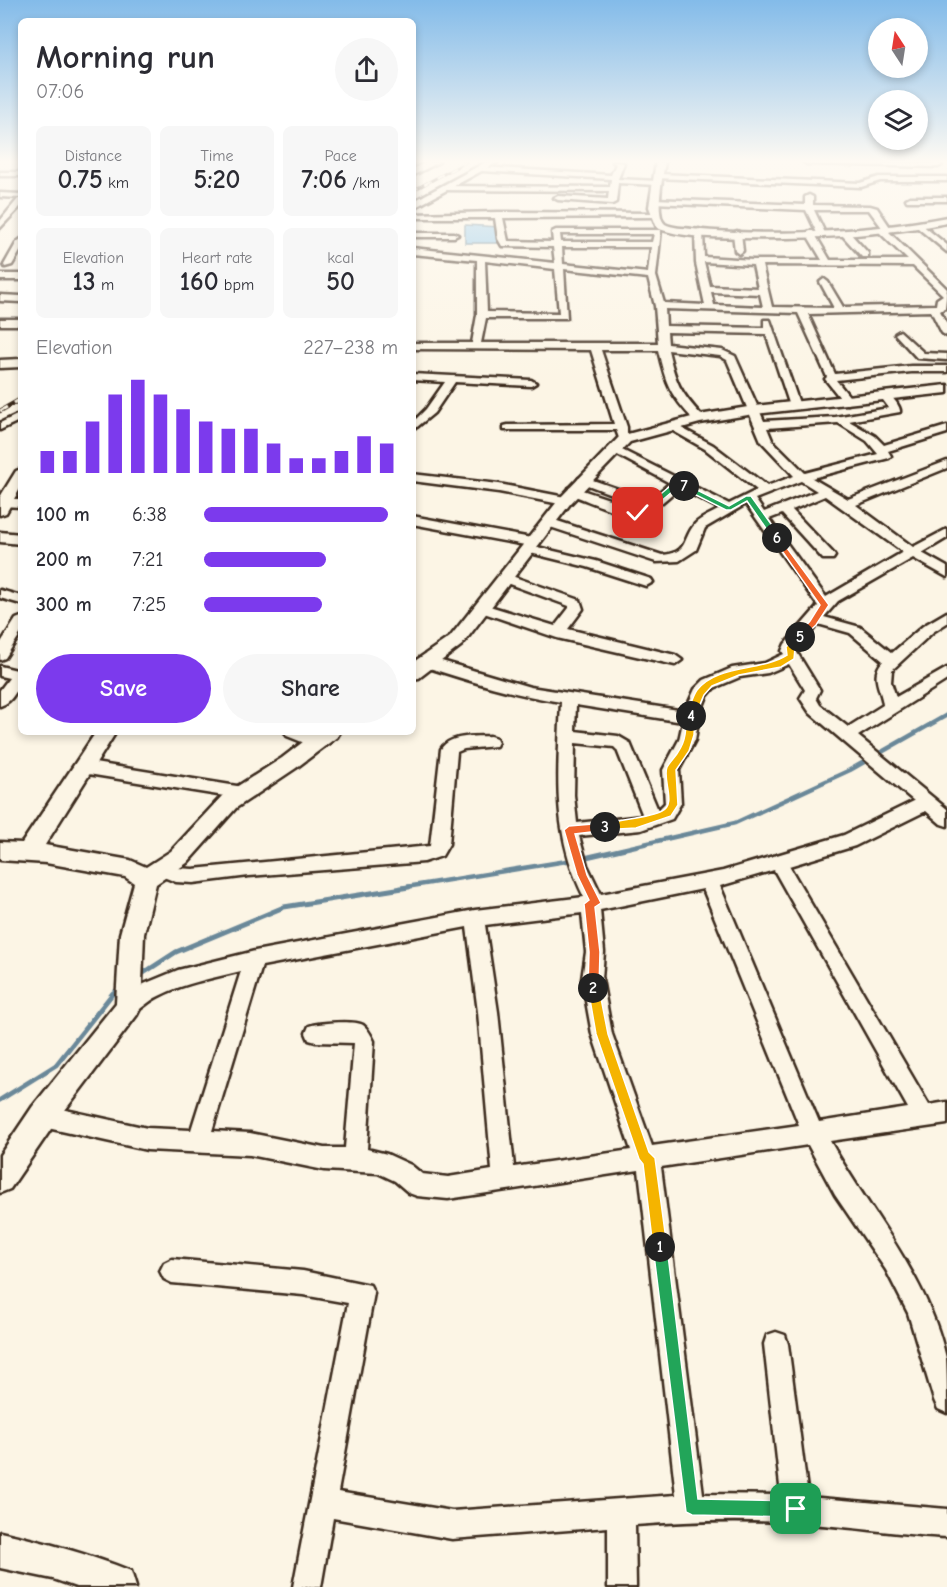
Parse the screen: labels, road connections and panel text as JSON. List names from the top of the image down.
{
  "north": "top",
  "page": {
    "heading": ["Morning run", "07:06"],
    "stats": [
      ["Distance", "0.75 km"],
      ["Time", "5:20"],
      ["Pace", "7:06 /km"],
      ["Elevation", "13 m"],
      ["Heart rate", "160 bpm"],
      ["kcal", "50"]
    ],
    "chart": ["Elevation", "227–238 m"],
    "pins": [
      "7",
      "6",
      "5",
      "4",
      "3",
      "2",
      "1"
    ],
    "list": [
      {
        "name": "100 m",
        "note": "6:38"
      },
      {
        "name": "200 m",
        "note": "7:21"
      },
      {
        "name": "300 m",
        "note": "7:25"
      }
    ],
    "buttons": ["Save", "Share"]
  }
}
